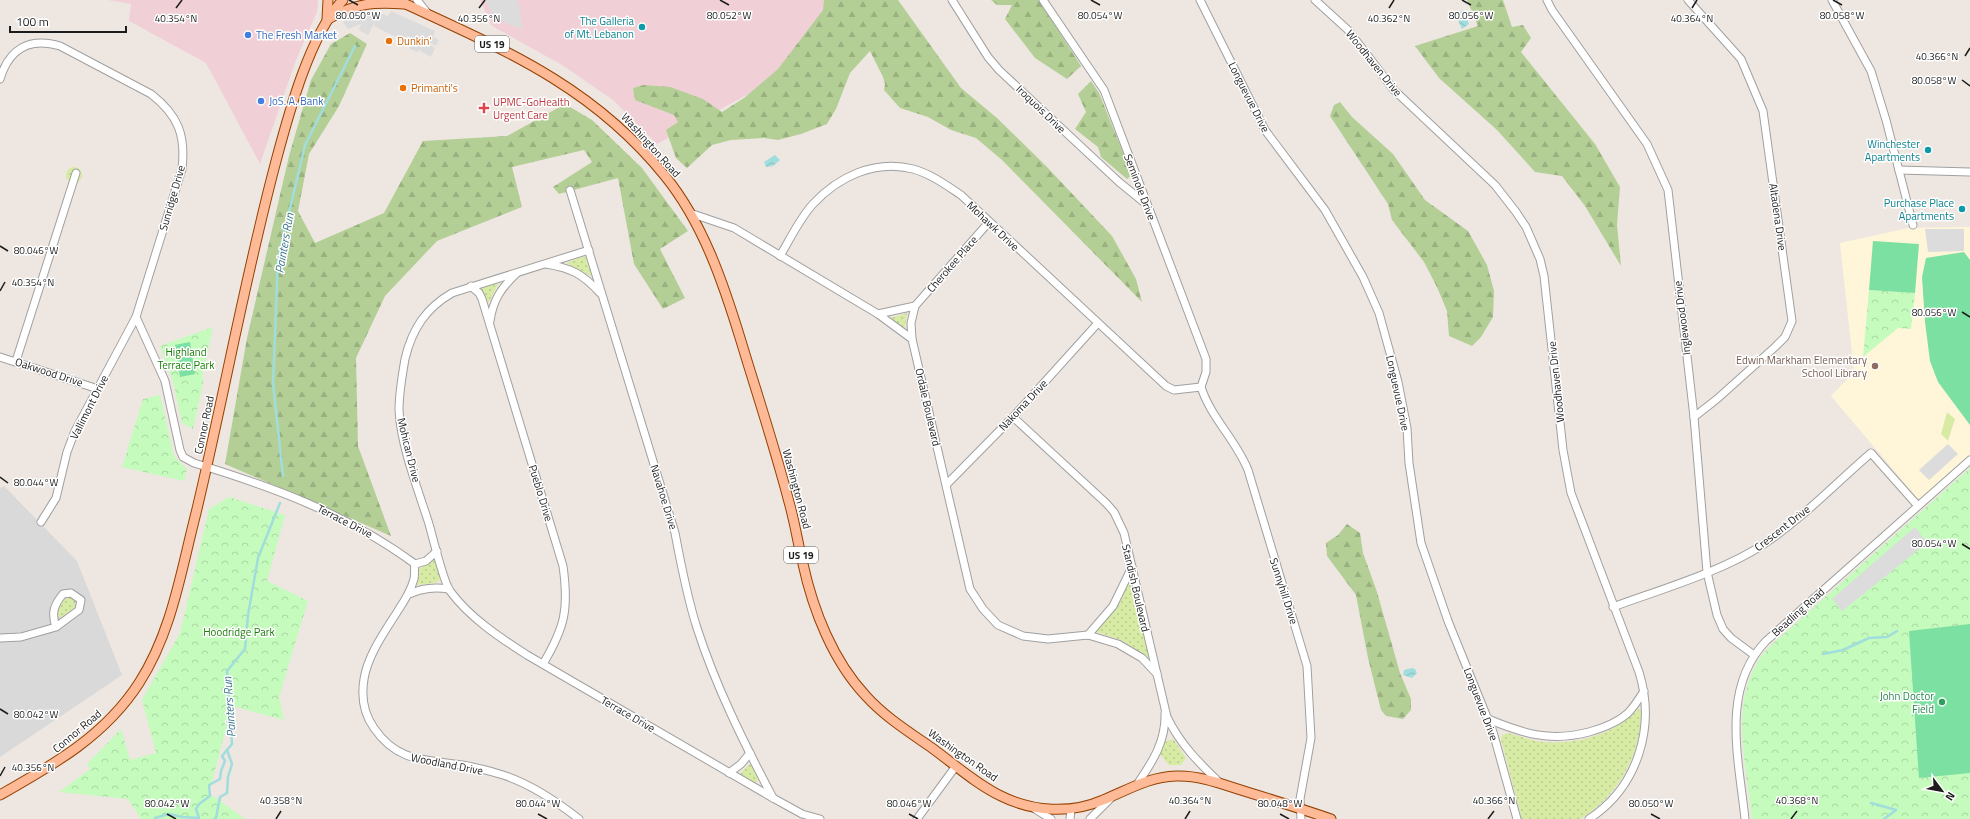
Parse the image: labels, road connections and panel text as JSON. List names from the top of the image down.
{
  "streets": {
    "main road": ["US 19", "Washington Road", "Connor Road"],
    "street": [
      "Woodhaven Drive",
      "Longuevue Drive",
      "Iroquois Drive",
      "Seminole Drive",
      "Sunridge Drive",
      "Altadena Drive",
      "Mohawk Drive",
      "Cherokee Place",
      "Inglewood Drive",
      "Oakwood Drive",
      "Nakoma Drive",
      "Vallimont Drive",
      "Ordale Boulevard",
      "Mohican Drive",
      "Pueblo Drive",
      "Navahoe Drive",
      "Terrace Drive",
      "Crescent Drive",
      "Standish Boulevard",
      "Sunnyhill Drive",
      "Beadling Road",
      "Woodland Drive"
    ]
  },
  "crossings": [
    ["Woodhaven Drive", "Crescent Drive"],
    ["Iroquois Drive", "Seminole Drive"],
    ["Washington Road", "Standish Boulevard"],
    ["Washington Road", "Sunnyhill Drive"],
    ["Seminole Drive", "Mohawk Drive"],
    ["Seminole Drive", "Sunnyhill Drive"],
    ["Sunridge Drive", "Vallimont Drive"],
    ["Altadena Drive", "Inglewood Drive"],
    ["Mohawk Drive", "Cherokee Place"],
    ["Mohawk Drive", "Nakoma Drive"],
    ["Mohawk Drive", "Sunnyhill Drive"],
    ["Inglewood Drive", "Crescent Drive"],
    ["Inglewood Drive", "Beadling Road"],
    ["Oakwood Drive", "Vallimont Drive"],
    ["Nakoma Drive", "Ordale Boulevard"],
    ["Nakoma Drive", "Standish Boulevard"],
    ["Ordale Boulevard", "Standish Boulevard"],
    ["Connor Road", "Terrace Drive"],
    ["Mohican Drive", "Pueblo Drive"],
    ["Mohican Drive", "Navahoe Drive"],
    ["Mohican Drive", "Terrace Drive"],
    ["Pueblo Drive", "Terrace Drive"],
    ["Navahoe Drive", "Terrace Drive"],
    ["Terrace Drive", "Woodland Drive"],
    ["Crescent Drive", "Beadling Road"]
  ],
  "water": ["Painters Run"],
  "parks": ["Highland Terrace Park", "Hoodridge Park"],
  "places": {
    "other": [
      "The Galleria of Mt. Lebanon",
      "The Fresh Market",
      "Dunkin'",
      "Primanti's",
      "JoS. A. Bank",
      "Winchester Apartments",
      "Purchase Place Apartments",
      "Edwin Markham Elementary School Library",
      "John Doctor Field"
    ],
    "health": ["UPMC-GoHealth Urgent Care"]
  },
  "scale_bar": "100 m",
  "north": "bottom right",
  "coordinates": [
    "80.058°W",
    "80.050°W",
    "80.052°W",
    "80.054°W",
    "80.056°W",
    "40.354°N",
    "40.356°N",
    "40.362°N",
    "40.364°N",
    "40.366°N",
    "80.046°W",
    "80.044°W",
    "80.042°W",
    "40.358°N",
    "40.368°N",
    "80.048°W"
  ]
}
